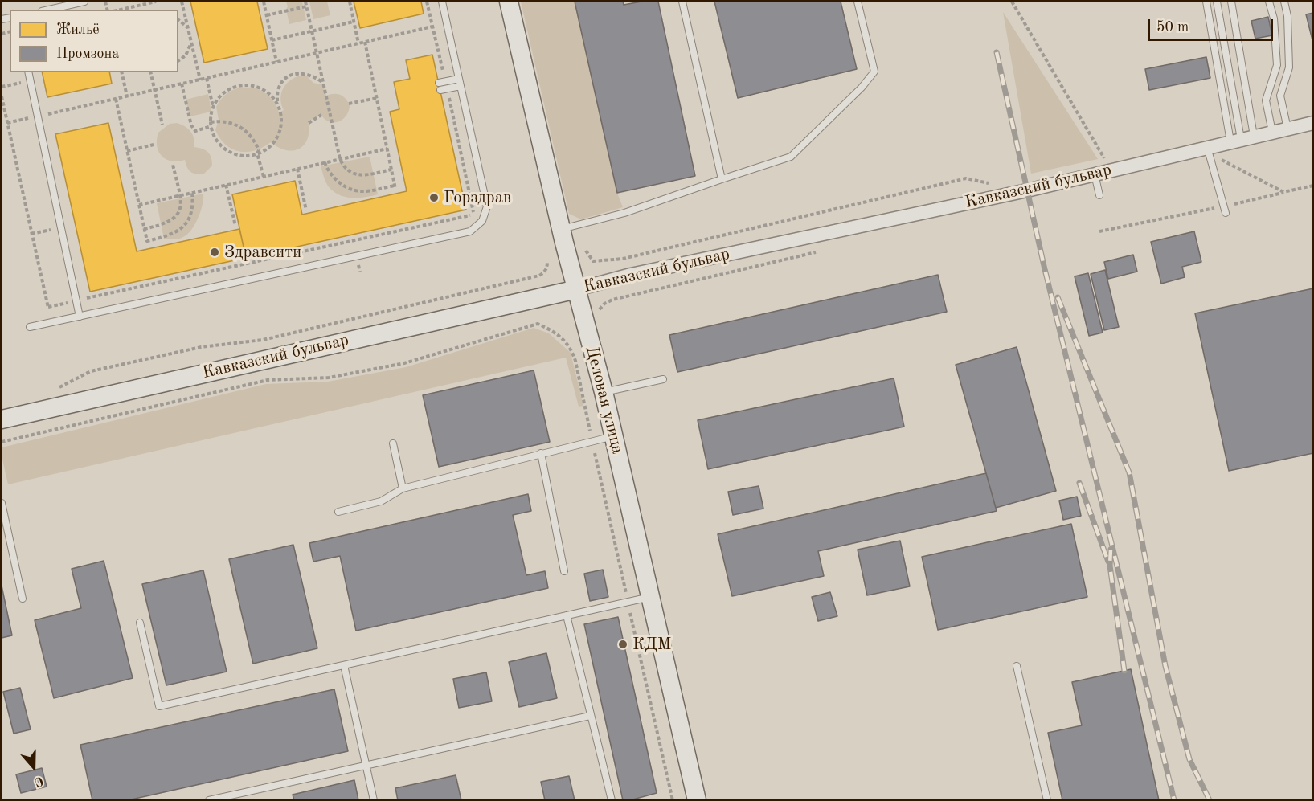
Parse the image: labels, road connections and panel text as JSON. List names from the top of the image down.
{
  "streets": {
    "street": ["Кавказский бульвар", "Деловая улица"]
  },
  "crossings": [
    ["Кавказский бульвар", "Деловая улица"]
  ],
  "places": ["Горздрав", "Здравсити", "КДМ"],
  "legend": ["Жильё", "Промзона"],
  "scale_bar": "50 m",
  "north": "bottom"
}
